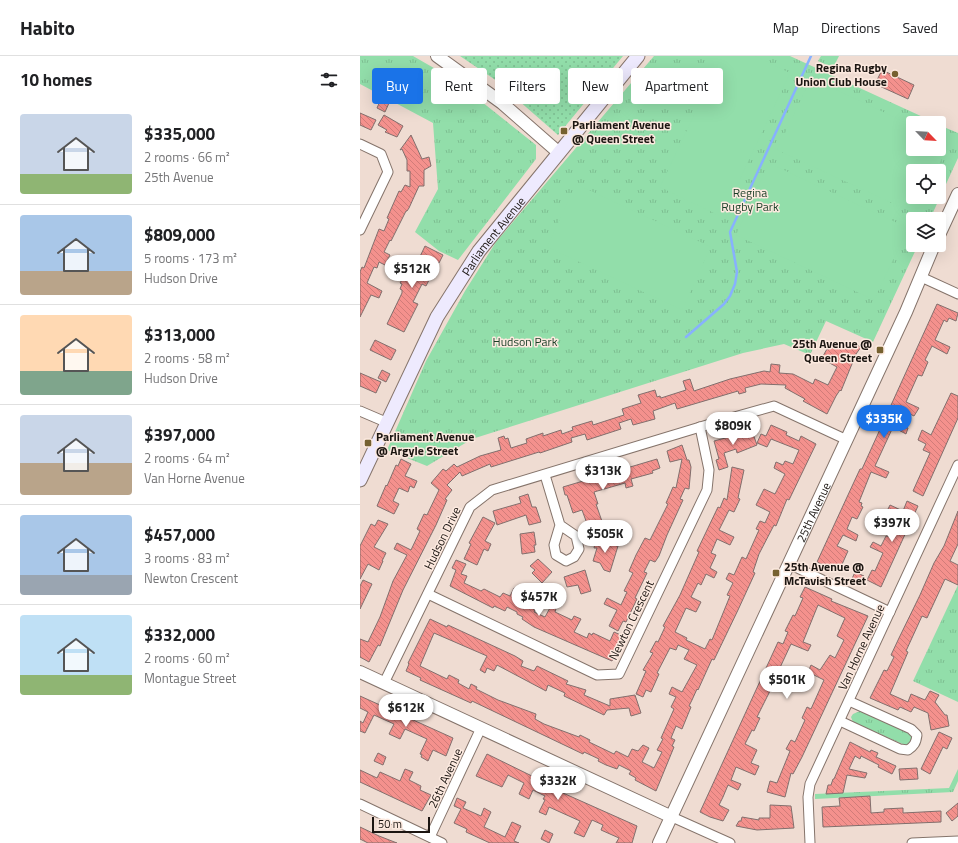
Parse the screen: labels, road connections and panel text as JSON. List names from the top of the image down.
{
  "streets": {
    "main road": ["Parliament Avenue"],
    "street": [
      "25th Avenue",
      "Hudson Drive",
      "Newton Crescent",
      "Van Horne Avenue",
      "26th Avenue"
    ]
  },
  "crossings": [
    ["25th Avenue", "Hudson Drive"],
    ["Hudson Drive", "Newton Crescent"]
  ],
  "parks": ["Regina Rugby Park", "Hudson Park"],
  "places": {
    "other": ["Regina Rugby Union Club House"],
    "transit": [
      "Parliament Avenue @ Queen Street",
      "25th Avenue @ Queen Street",
      "Parliament Avenue @ Argyle Street",
      "25th Avenue @ McTavish Street"
    ]
  },
  "scale_bar": "50 m",
  "north": "bottom right",
  "page": {
    "header": "Habito",
    "nav": ["Map", "Directions", "Saved"],
    "heading": "10 homes",
    "chip": [
      "Buy",
      "Rent",
      "Filters",
      "New",
      "Apartment"
    ],
    "list": [
      {
        "name": "$335,000",
        "note": "2 rooms · 66 m² · 25th Avenue"
      },
      {
        "name": "$809,000",
        "note": "5 rooms · 173 m² · Hudson Drive"
      },
      {
        "name": "$313,000",
        "note": "2 rooms · 58 m² · Hudson Drive"
      },
      {
        "name": "$397,000",
        "note": "2 rooms · 64 m² · Van Horne Avenue"
      },
      {
        "name": "$457,000",
        "note": "3 rooms · 83 m² · Newton Crescent"
      },
      {
        "name": "$332,000",
        "note": "2 rooms · 60 m² · Montague Street"
      }
    ],
    "price": [
      "$512K",
      "$335K",
      "$809K",
      "$313K",
      "$397K",
      "$505K",
      "$457K",
      "$501K",
      "$612K",
      "$332K"
    ],
    "scale": "50 m"
  }
}
